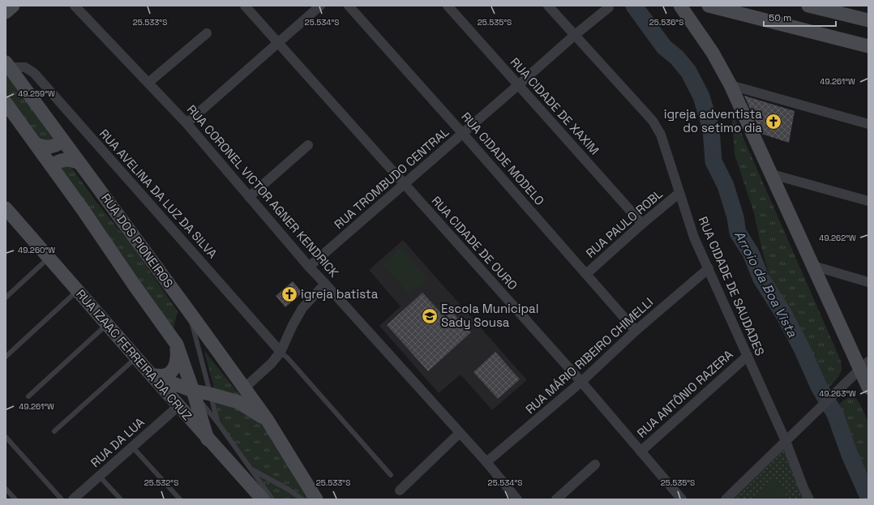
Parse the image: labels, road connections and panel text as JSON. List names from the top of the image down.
{
  "streets": {
    "main road": ["RUA DOS PIONEIROS", "RUA IZAAC FERREIRA DA CRUZ"],
    "street": [
      "RUA CIDADE DE XAXIM",
      "RUA CIDADE MODELO",
      "RUA TROMBUDO CENTRAL",
      "RUA CORONEL VICTOR AGNER KENDRICK",
      "RUA AVELINA DA LUZ DA SILVA",
      "RUA PAULO ROBL",
      "RUA CIDADE DE OURO",
      "RUA CIDADE DE SAUDADES",
      "RUA MÁRIO RIBEIRO CHIMELLI",
      "RUA ANTÔNIO RAZERA",
      "RUA DA LUA"
    ]
  },
  "crossings": [
    ["RUA CIDADE DE XAXIM", "RUA TROMBUDO CENTRAL"],
    ["RUA CIDADE DE XAXIM", "RUA PAULO ROBL"],
    ["RUA CIDADE MODELO", "RUA TROMBUDO CENTRAL"],
    ["RUA CIDADE MODELO", "RUA PAULO ROBL"],
    ["RUA CIDADE MODELO", "RUA MÁRIO RIBEIRO CHIMELLI"],
    ["RUA TROMBUDO CENTRAL", "RUA CORONEL VICTOR AGNER KENDRICK"],
    ["RUA TROMBUDO CENTRAL", "RUA CIDADE DE OURO"],
    ["RUA TROMBUDO CENTRAL", "RUA CIDADE DE SAUDADES"],
    ["RUA CORONEL VICTOR AGNER KENDRICK", "RUA MÁRIO RIBEIRO CHIMELLI"],
    ["RUA AVELINA DA LUZ DA SILVA", "RUA DOS PIONEIROS"],
    ["RUA PAULO ROBL", "RUA CIDADE DE SAUDADES"],
    ["RUA CIDADE DE OURO", "RUA MÁRIO RIBEIRO CHIMELLI"],
    ["RUA CIDADE DE OURO", "RUA ANTÔNIO RAZERA"],
    ["RUA CIDADE DE SAUDADES", "RUA MÁRIO RIBEIRO CHIMELLI"],
    ["RUA CIDADE DE SAUDADES", "RUA ANTÔNIO RAZERA"],
    ["RUA IZAAC FERREIRA DA CRUZ", "RUA DA LUA"]
  ],
  "water": ["Arroio da Boa Vista"],
  "places": {
    "church": ["igreja adventista do setimo dia", "igreja batista"],
    "school or university": ["Escola Municipal Sady Sousa"]
  },
  "scale_bar": "50 m",
  "coordinates": [
    "25.533°S",
    "25.534°S",
    "25.535°S",
    "25.536°S",
    "49.261°W",
    "49.259°W",
    "49.262°W",
    "49.260°W",
    "49.263°W",
    "25.532°S"
  ]
}
